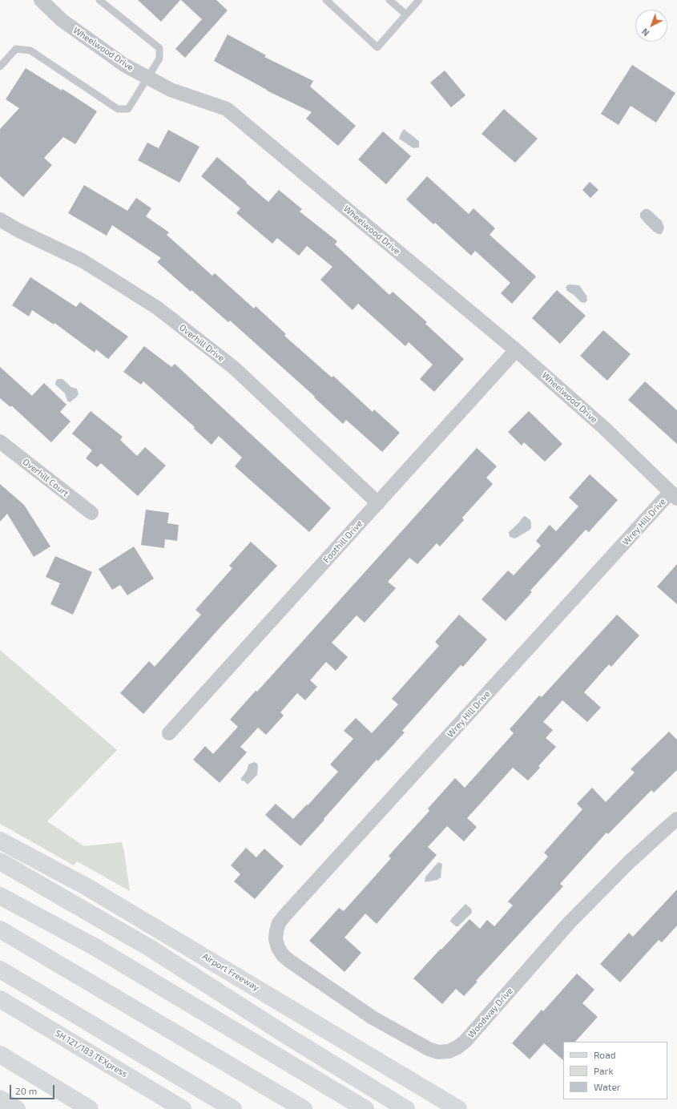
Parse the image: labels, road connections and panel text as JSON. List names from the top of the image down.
{
  "streets": {
    "main road": ["Airport Freeway", "SH 121/183 TEXpress"],
    "street": [
      "Wheelwood Drive",
      "Overhill Drive",
      "Overhill Court",
      "Wrey Hill Drive",
      "Foothill Drive",
      "Woodway Drive"
    ]
  },
  "crossings": [
    ["Wheelwood Drive", "Wrey Hill Drive"],
    ["Wheelwood Drive", "Foothill Drive"],
    ["Overhill Drive", "Foothill Drive"],
    ["Wrey Hill Drive", "Woodway Drive"]
  ],
  "legend": ["Road", "Park", "Water"],
  "scale_bar": "20 m",
  "north": "bottom left"
}
